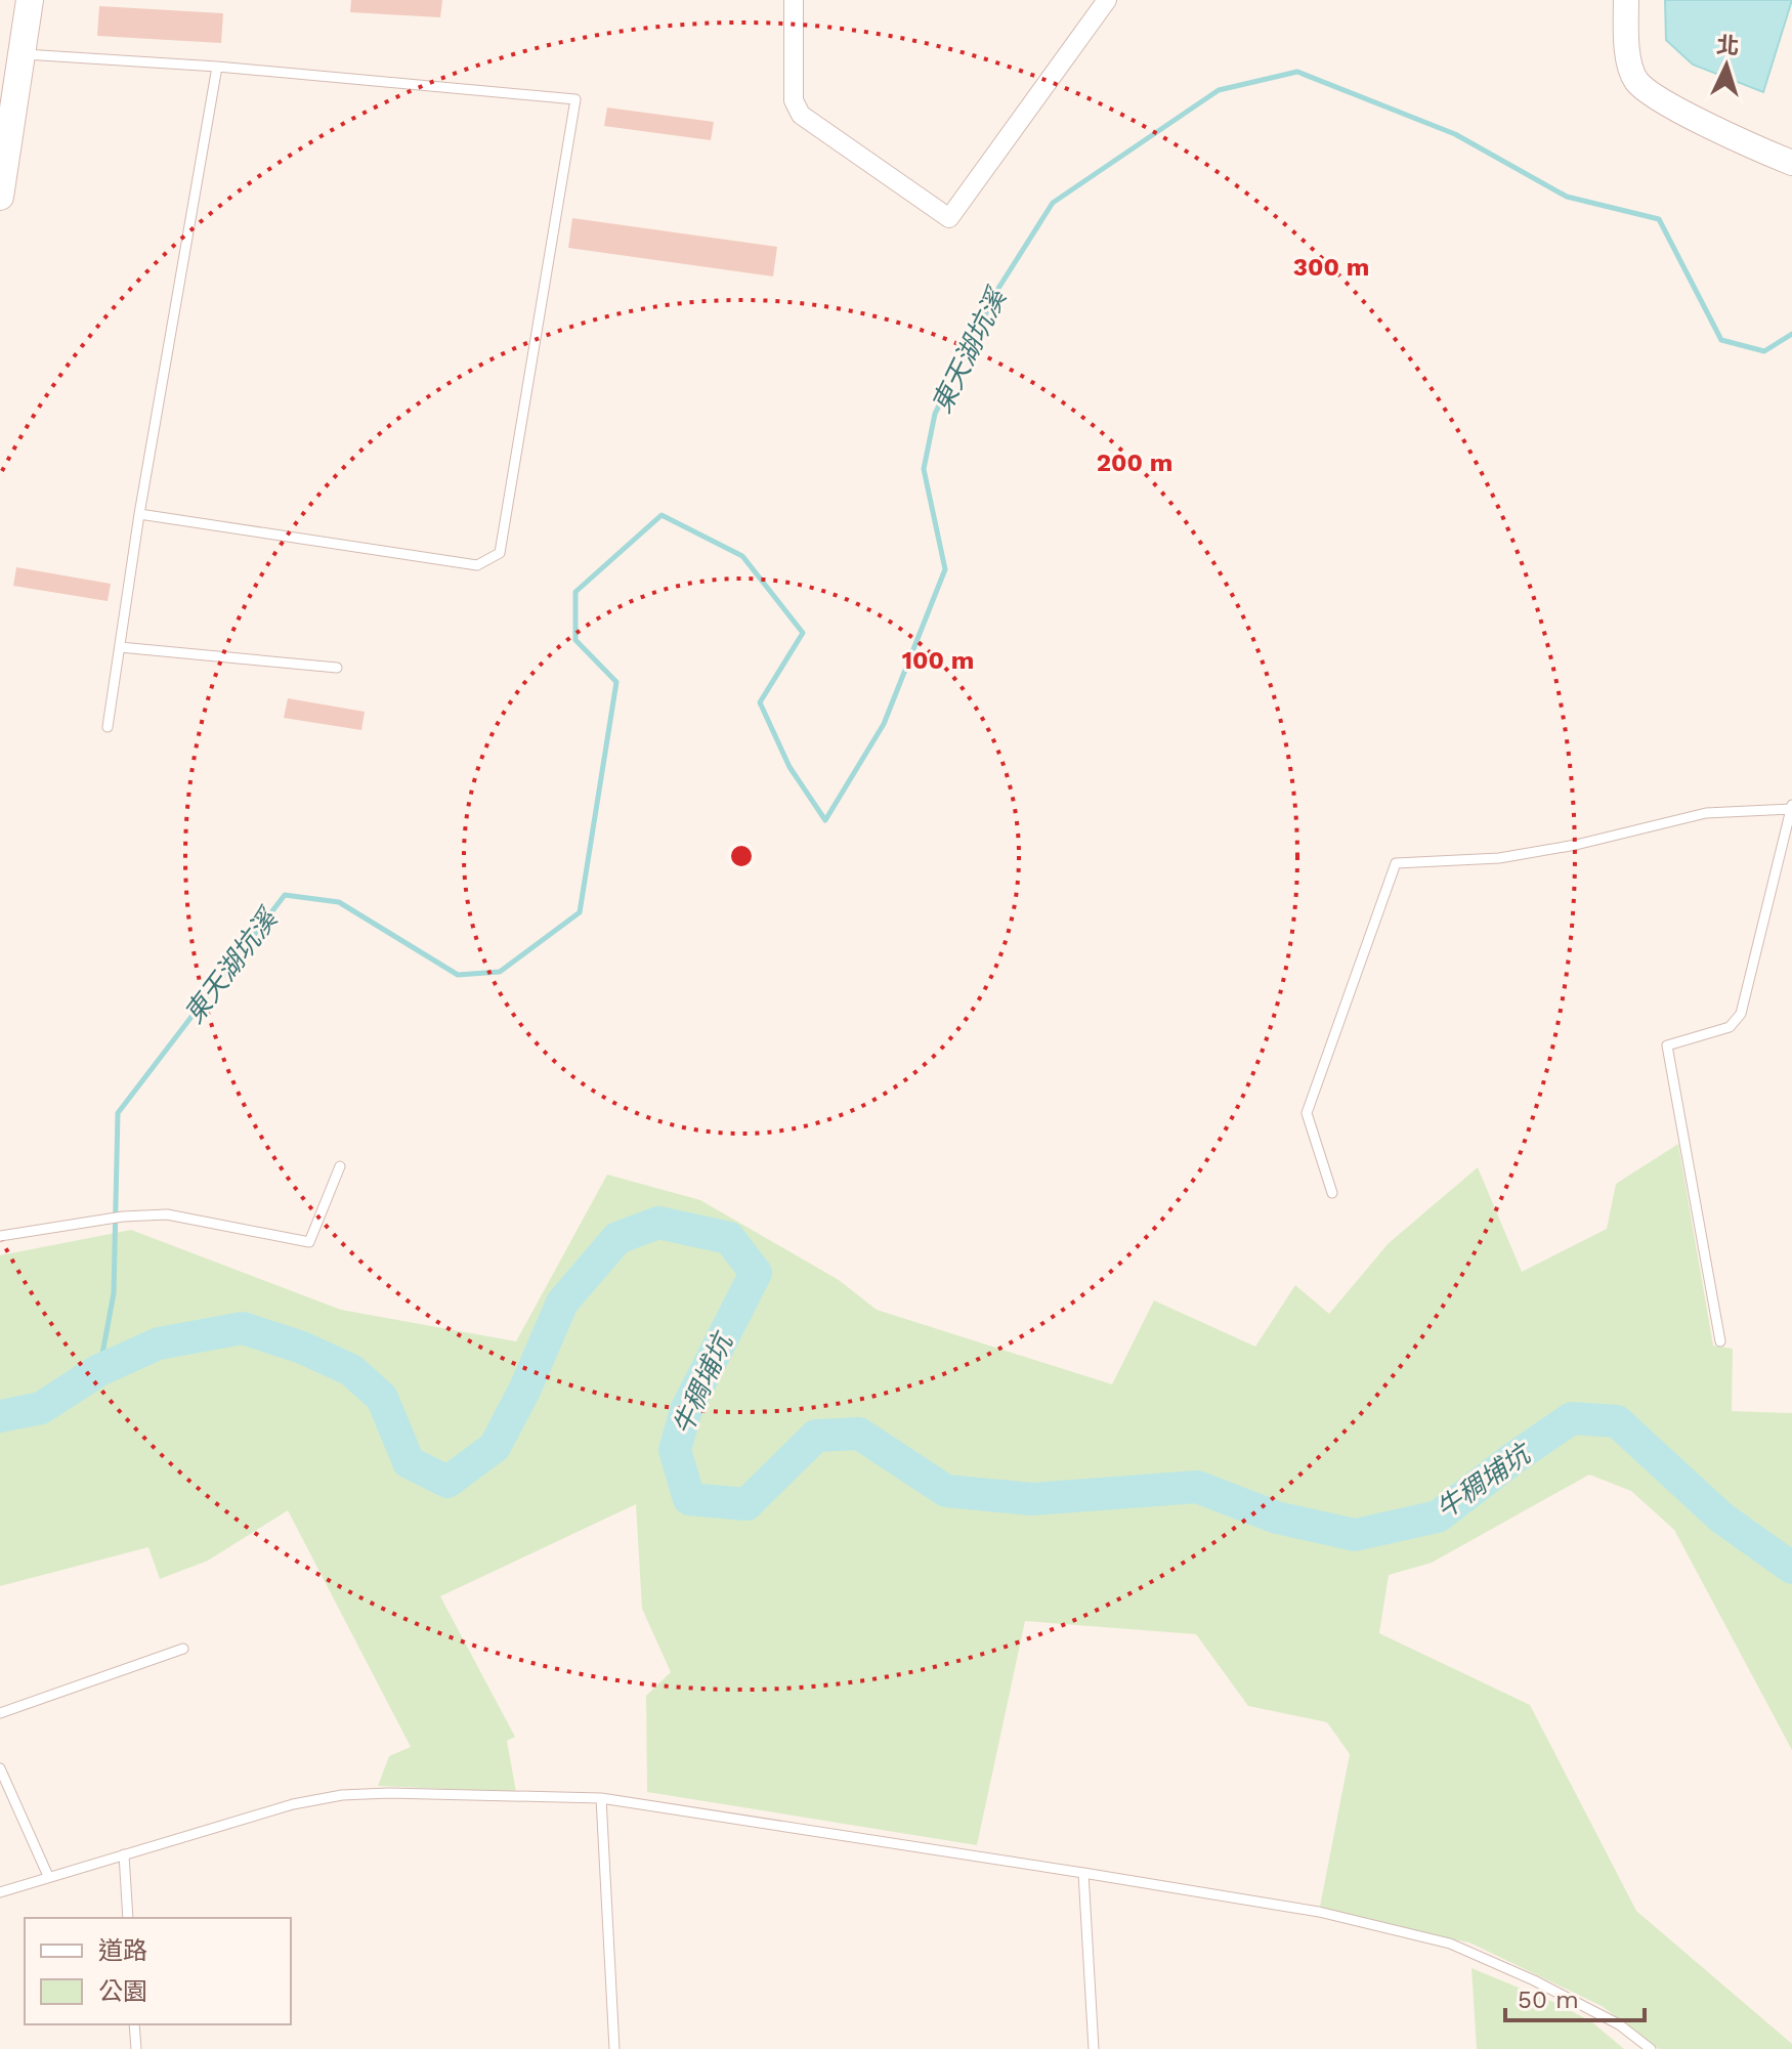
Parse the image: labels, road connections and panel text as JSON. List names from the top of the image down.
{
  "water": ["東天湖坑溪", "牛稠埔坑"],
  "legend": ["道路", "公園"],
  "scale_bar": "50 m",
  "north": "top",
  "rings": ["300 m", "200 m", "100 m"]
}
